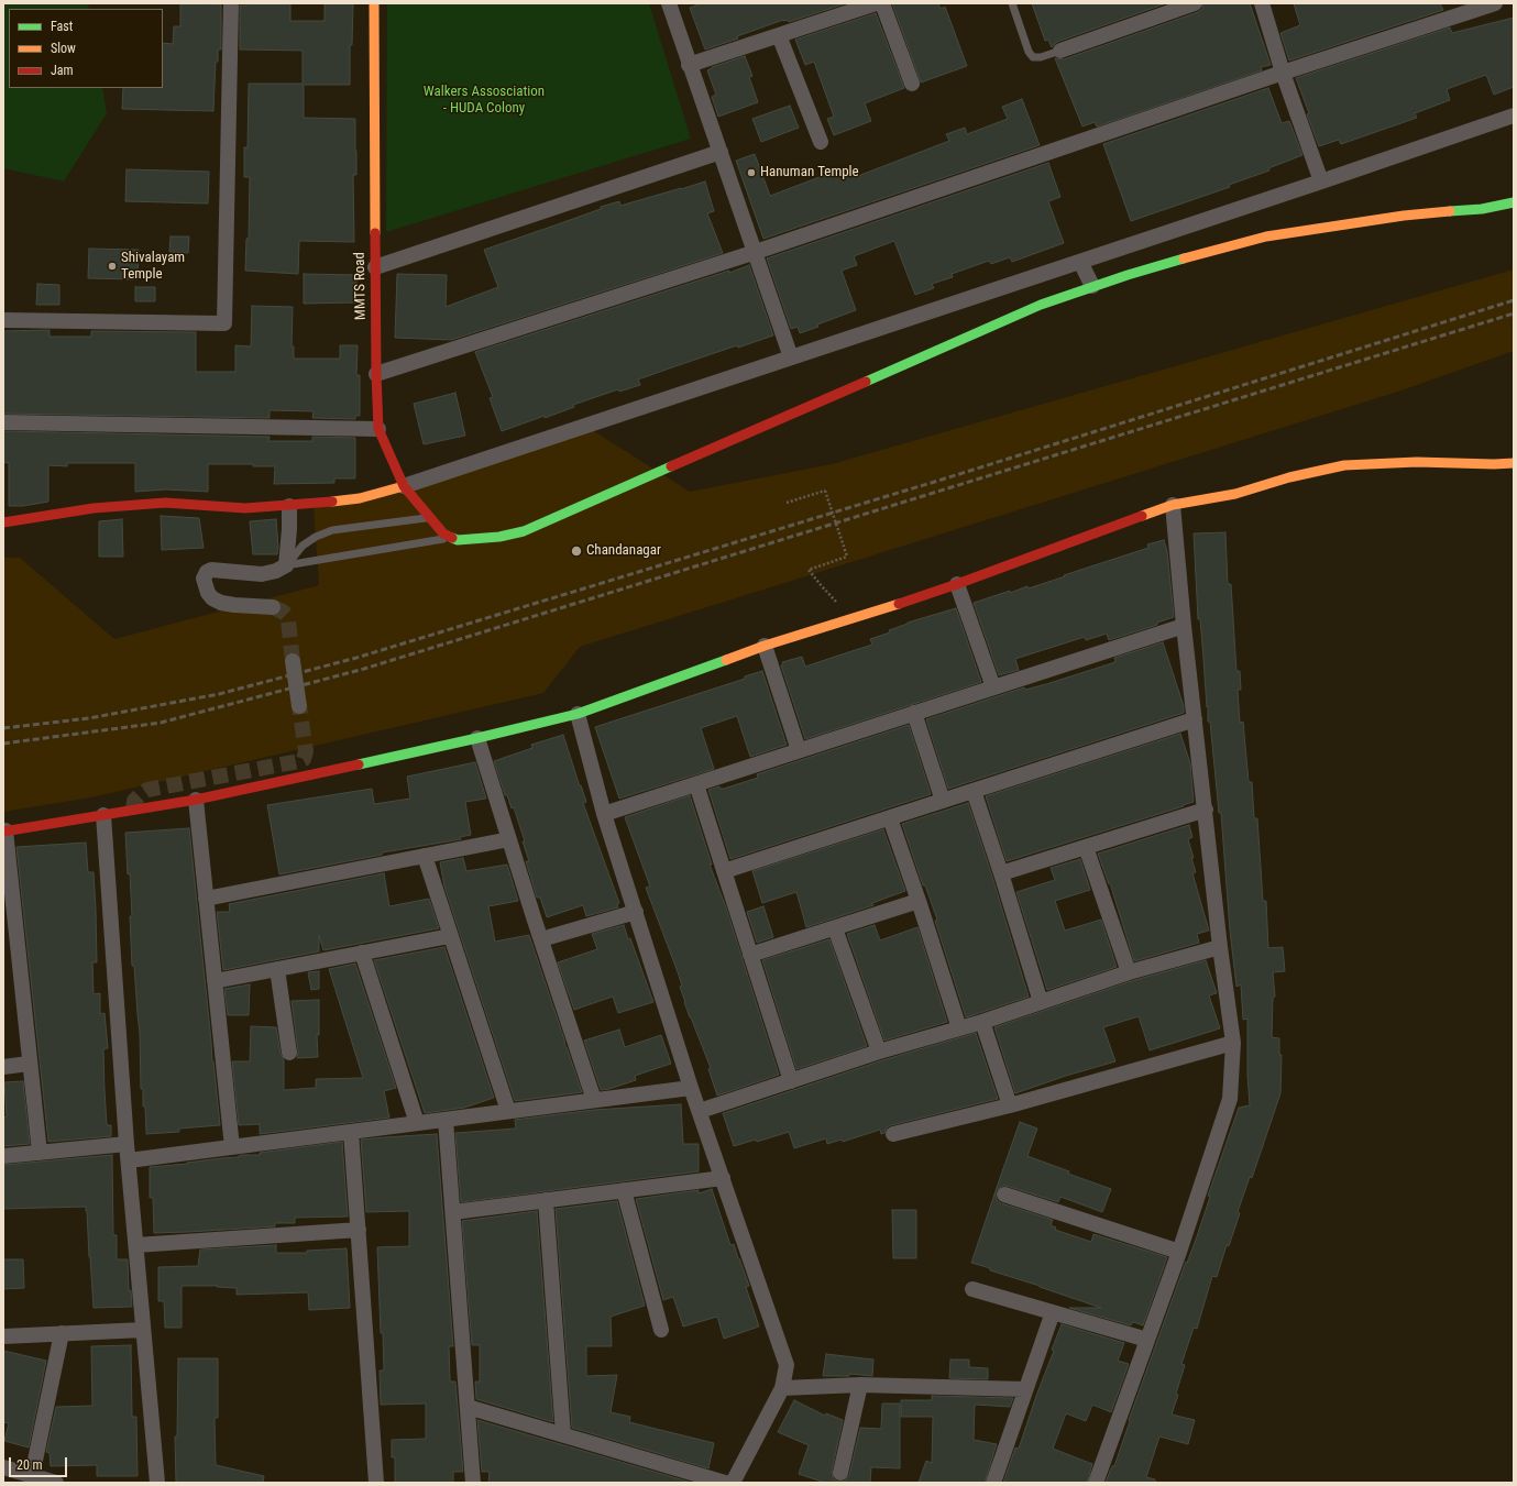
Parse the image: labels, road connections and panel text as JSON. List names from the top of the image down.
{
  "streets": {
    "street": ["MMTS Road"]
  },
  "parks": ["Walkers Assosciation - HUDA Colony"],
  "places": ["Hanuman Temple", "Shivalayam Temple", "Chandanagar"],
  "legend": ["Fast", "Slow", "Jam"],
  "scale_bar": "20 m"
}
